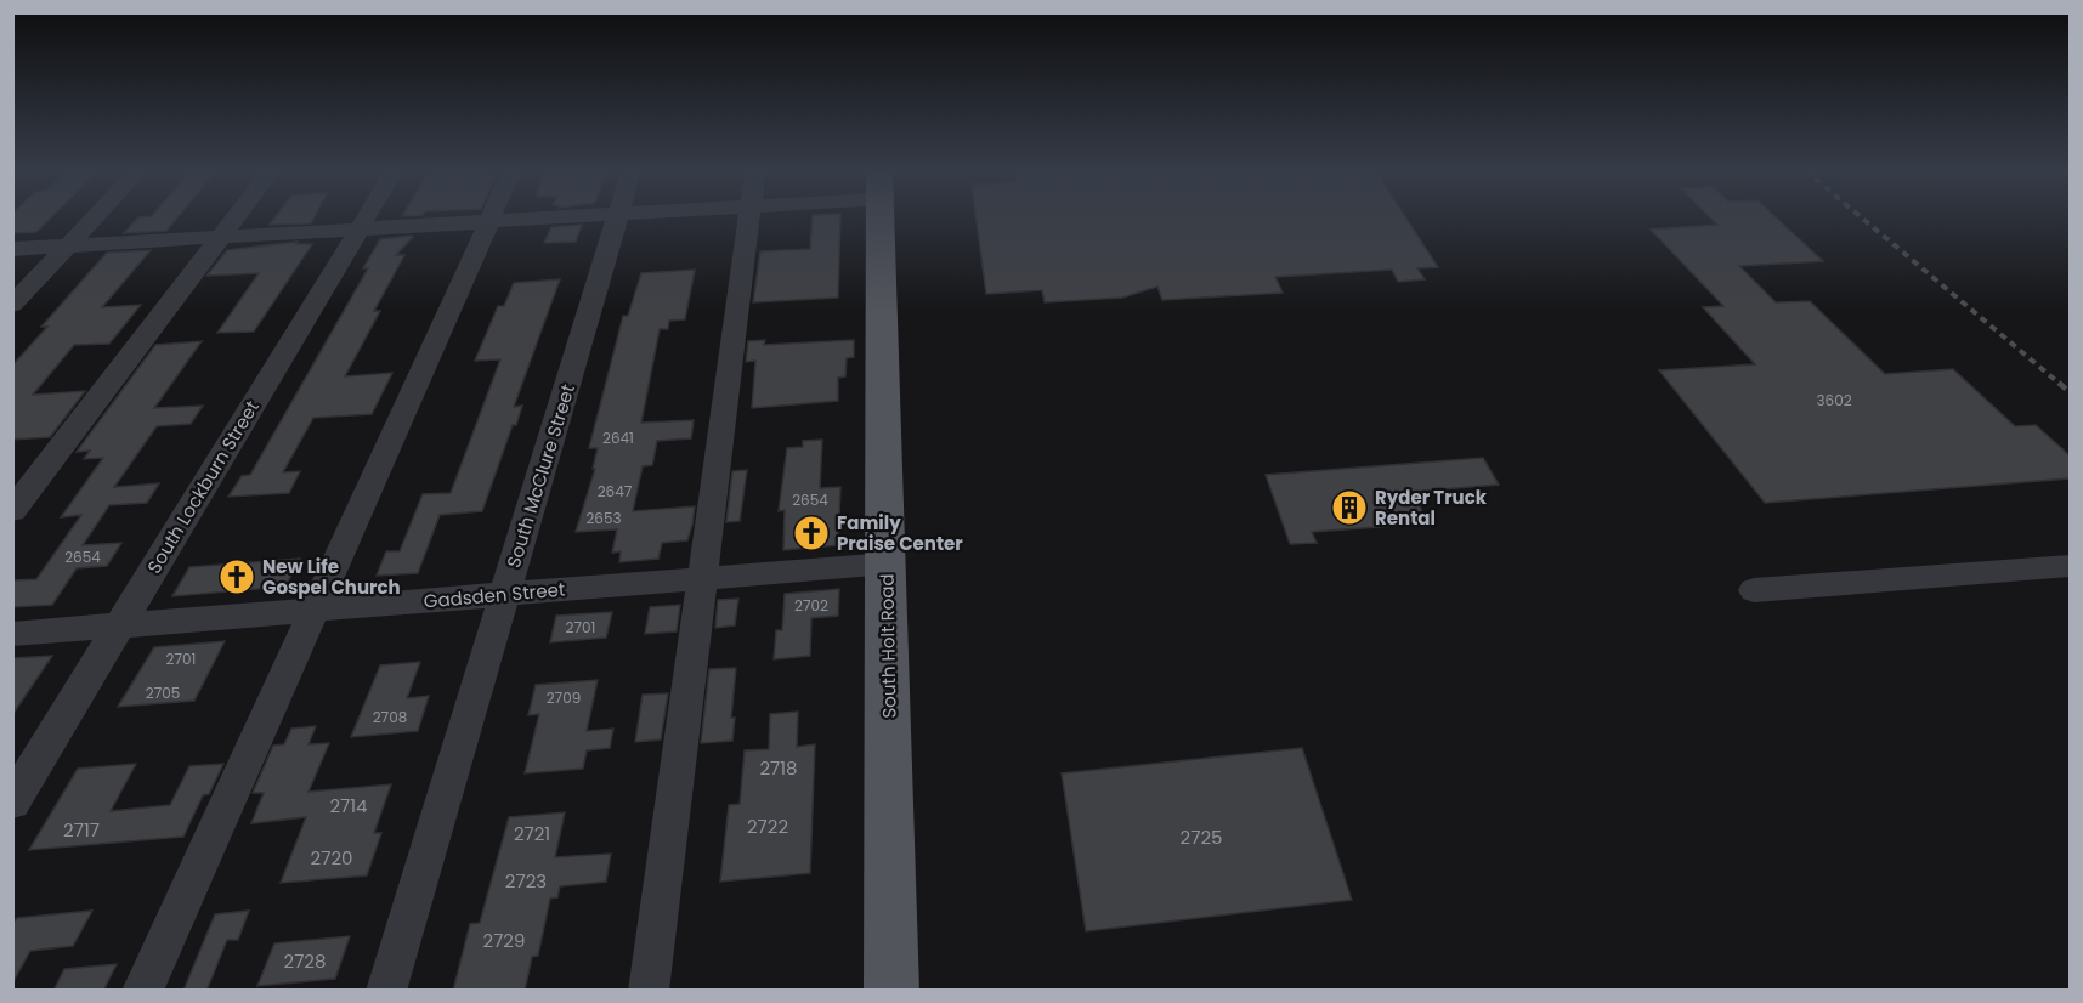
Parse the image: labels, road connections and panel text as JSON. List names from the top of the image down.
{
  "streets": {
    "main road": ["South Holt Road"],
    "street": ["South McClure Street", "South Lockburn Street", "Gadsden Street"]
  },
  "crossings": [
    ["South McClure Street", "Gadsden Street"],
    ["South Lockburn Street", "Gadsden Street"],
    ["Gadsden Street", "South Holt Road"]
  ],
  "places": {
    "building": ["Ryder Truck Rental"],
    "church": ["Family Praise Center", "New Life Gospel Church"]
  },
  "house_numbers": [
    "3602",
    "2641",
    "2647",
    "2654",
    "2653",
    "2654",
    "2702",
    "2701",
    "2701",
    "2705",
    "2709",
    "2708",
    "2718",
    "2714",
    "2722",
    "2717",
    "2721",
    "2725",
    "2720",
    "2723",
    "2729",
    "2728"
  ]
}
